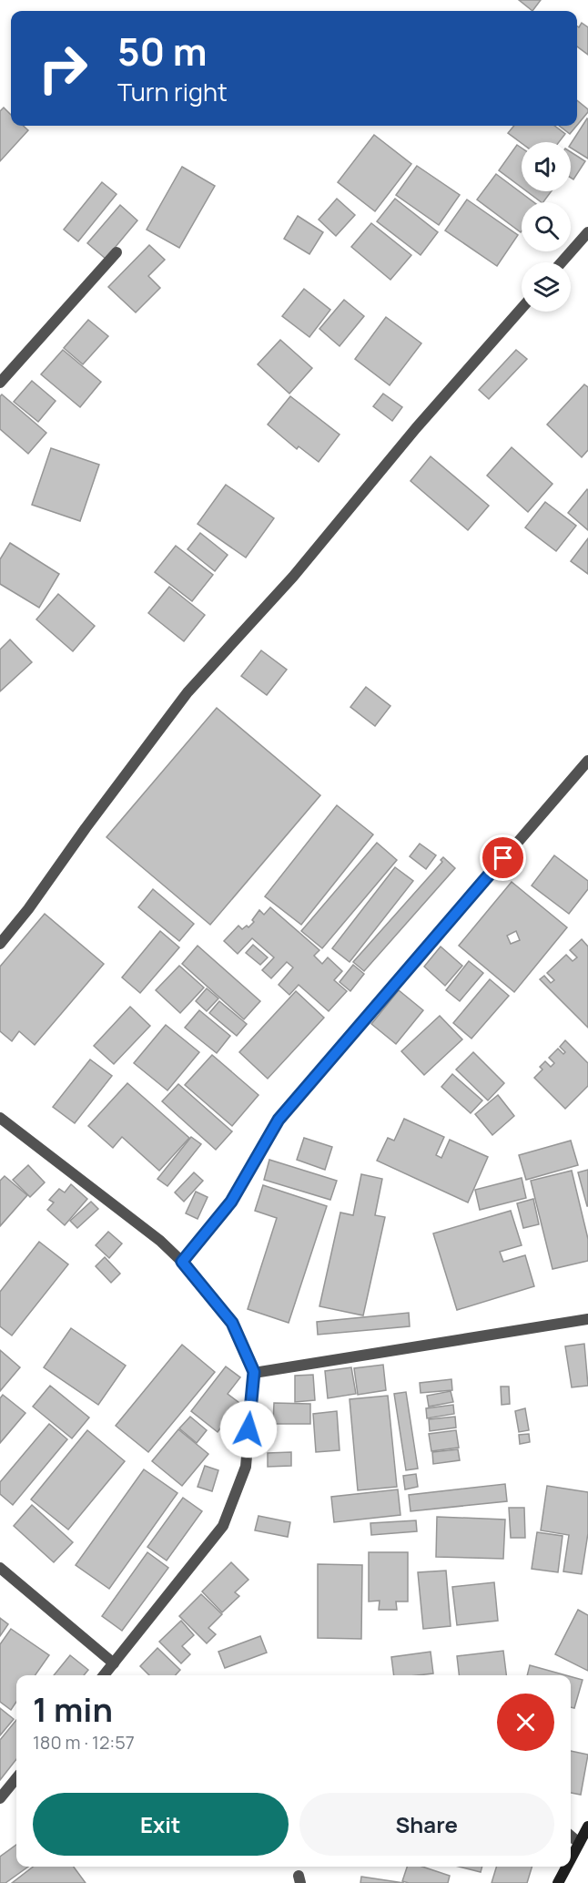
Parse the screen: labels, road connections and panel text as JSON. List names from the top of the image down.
{
  "page": {
    "turn": ["50 m", "Turn right"],
    "heading": ["1 min", "180 m · 12:57"],
    "buttons": ["Exit", "Share"]
  }
}
